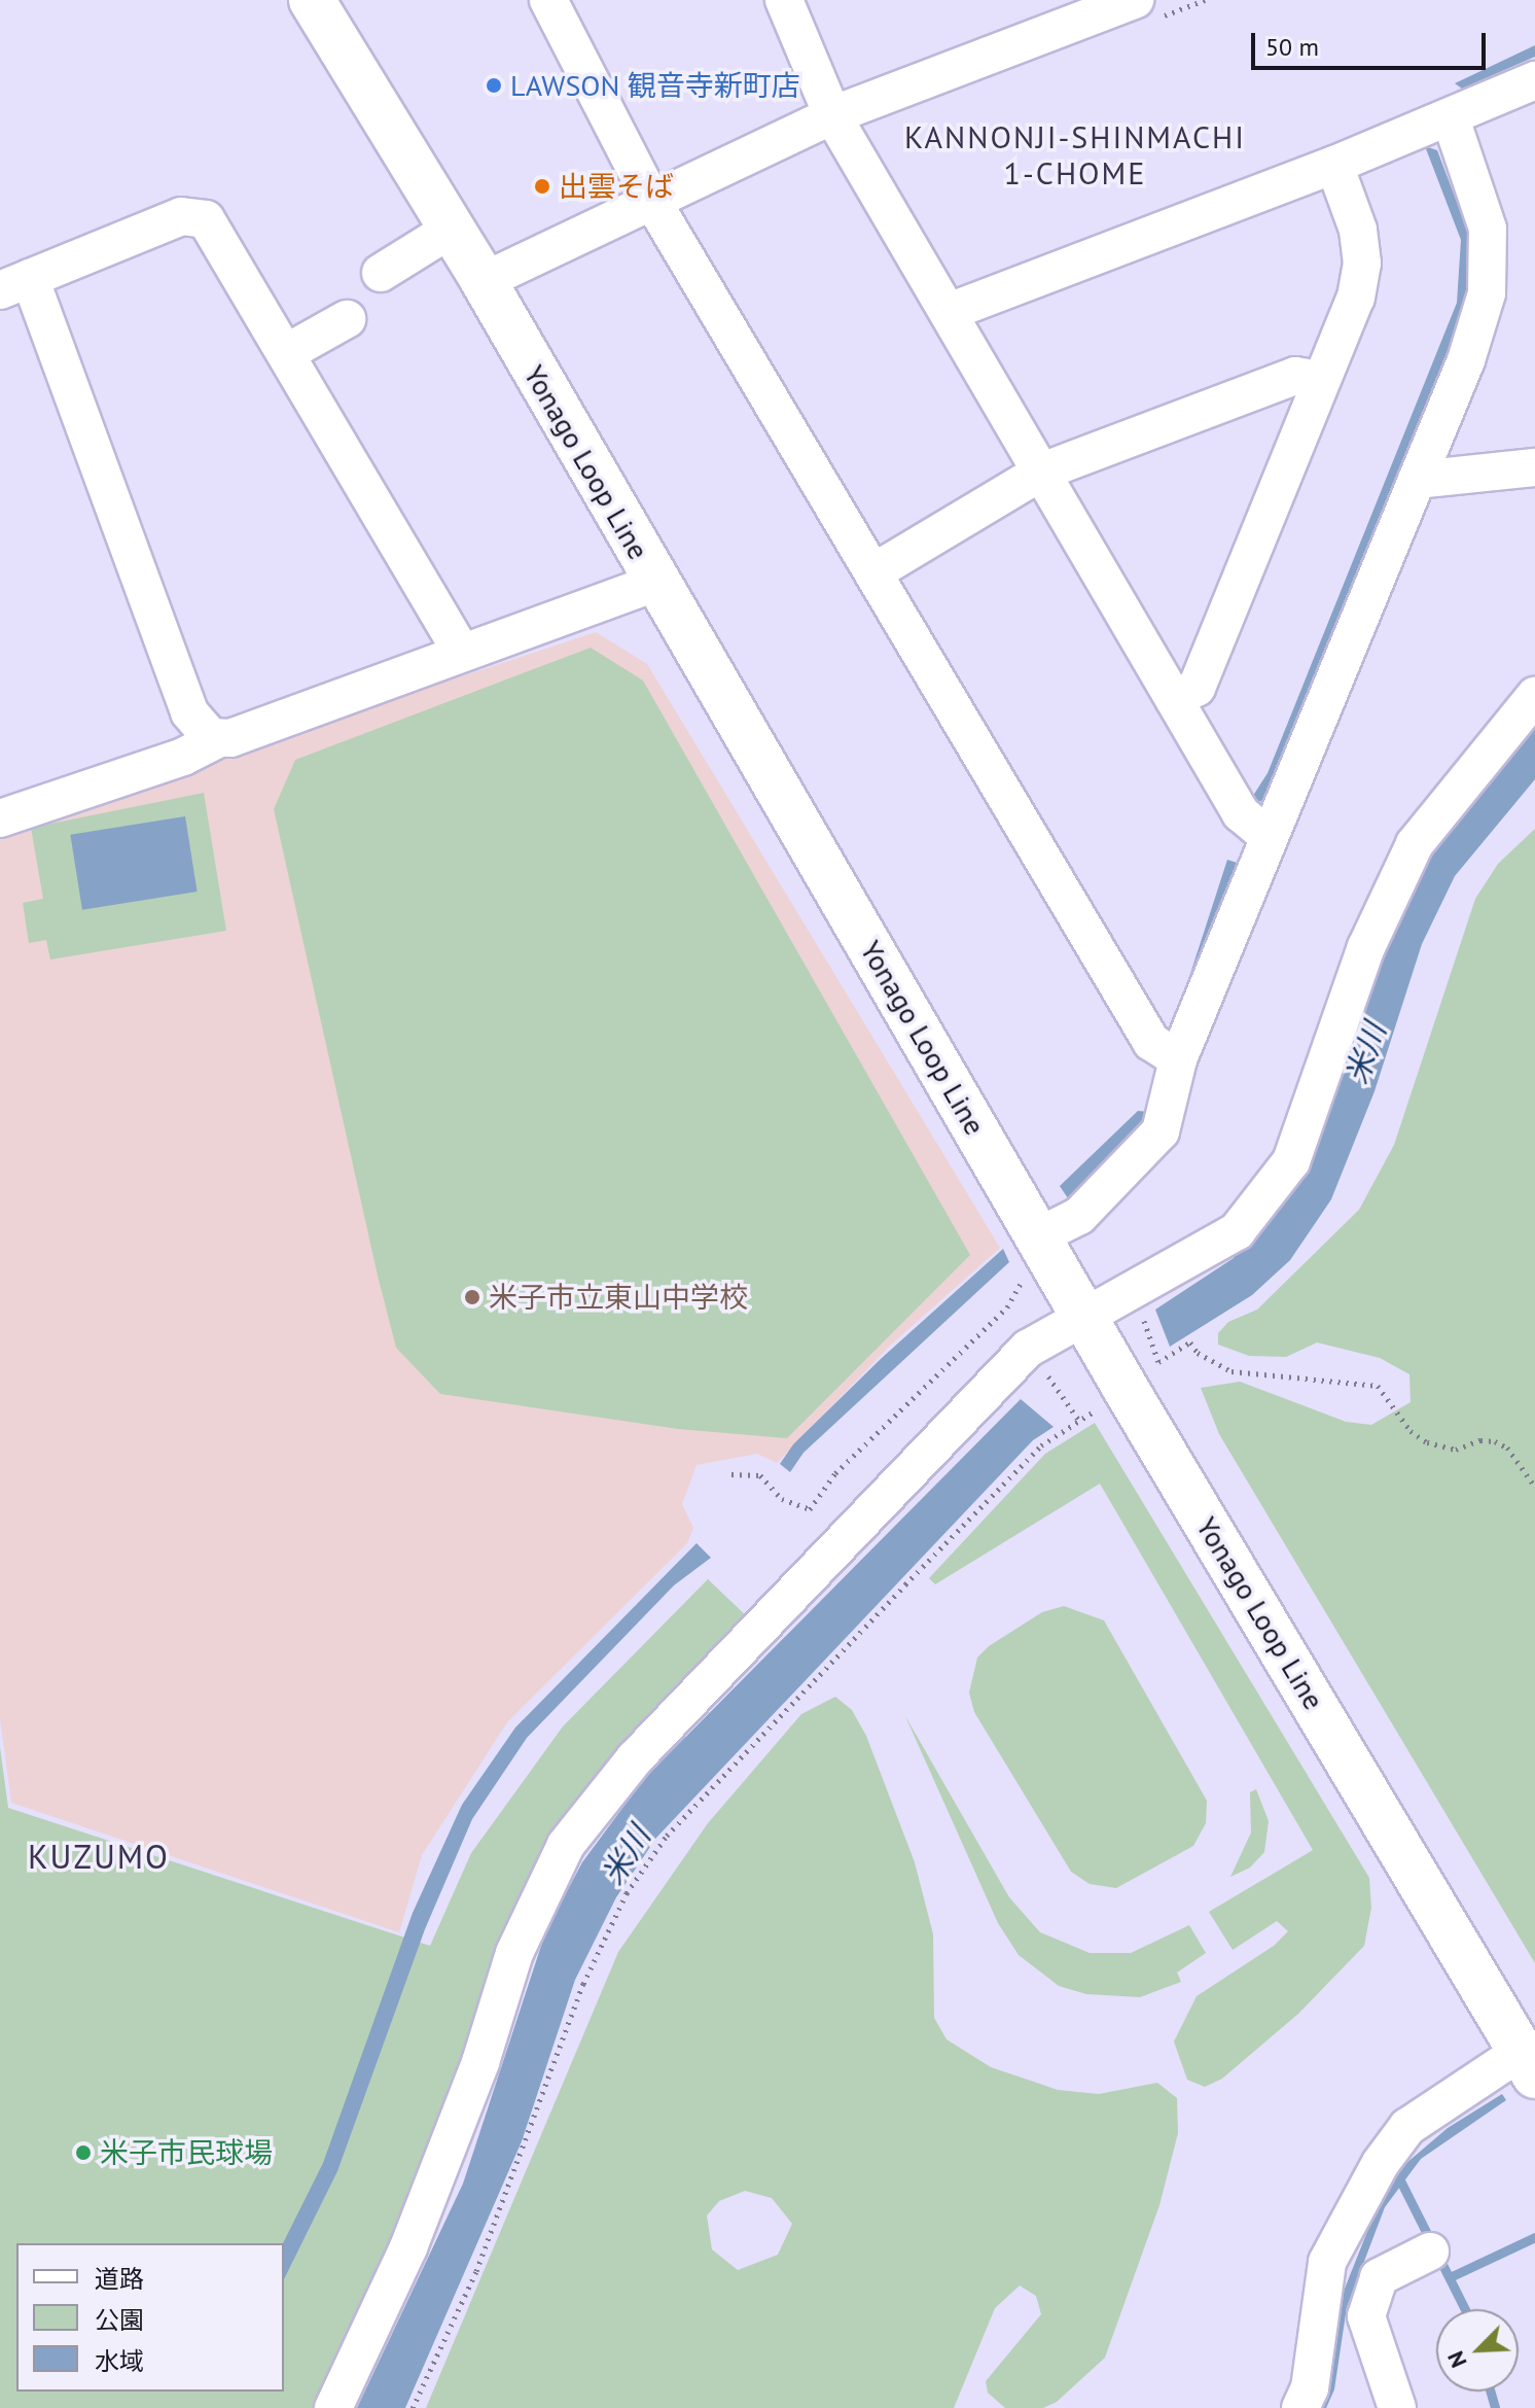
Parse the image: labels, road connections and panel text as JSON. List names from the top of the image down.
{
  "streets": {
    "main road": ["Yonago Loop Line"]
  },
  "districts": ["KANNONJI-SHINMACHI 1-CHOME", "KUZUMO"],
  "water": ["米川"],
  "places": [
    "LAWSON 観音寺新町店",
    "出雲そば",
    "米子市立東山中学校",
    "米子市民球場"
  ],
  "legend": ["道路", "公園", "水域"],
  "scale_bar": "50 m",
  "north": "bottom left"
}
